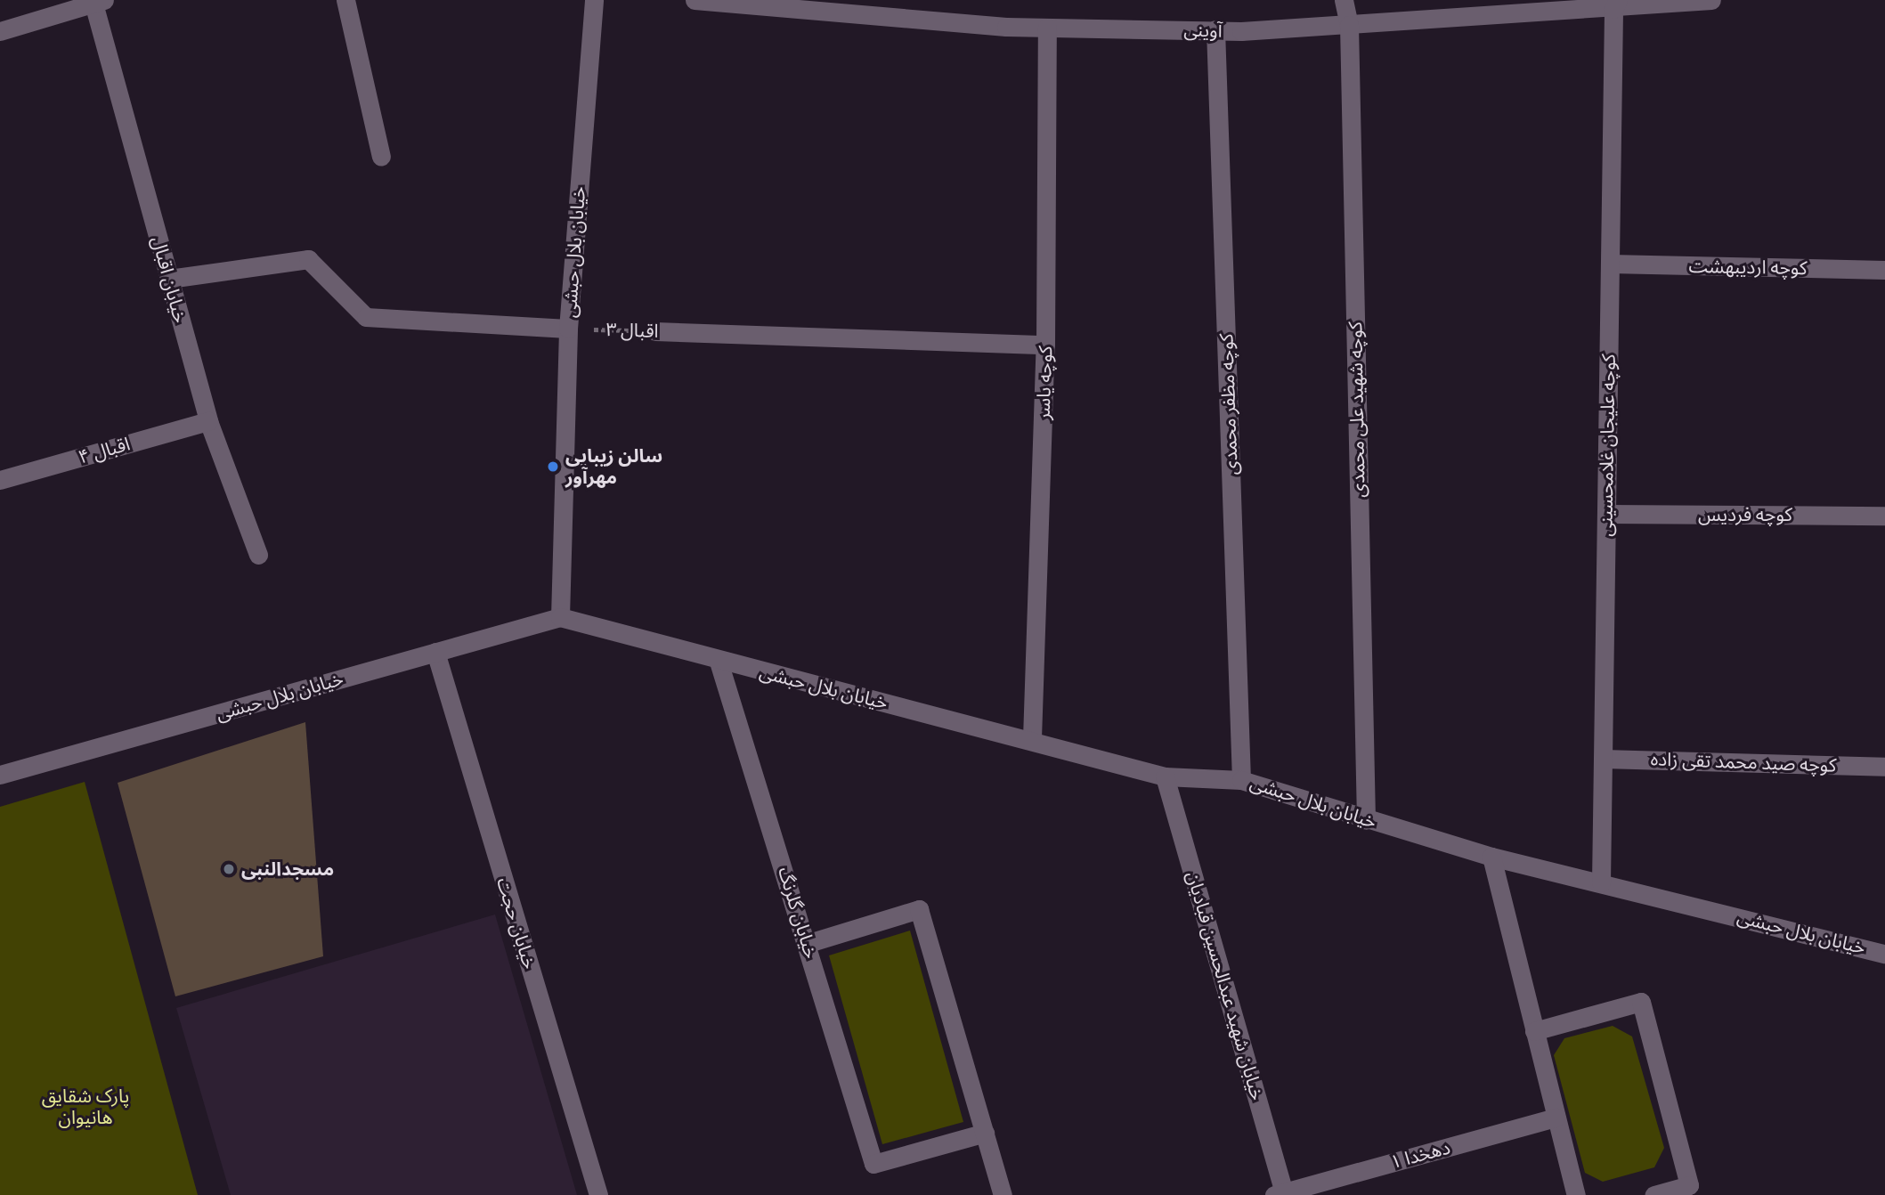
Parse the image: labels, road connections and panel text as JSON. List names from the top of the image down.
{
  "streets": {
    "street": [
      "آوینی",
      "خیابان بلال حبشی",
      "کوچه اردیبهشت",
      "خیابان اقبال",
      "اقبال ۳",
      "کوچه یاسر",
      "کوچه مظفر محمدی",
      "کوچه شهید علی محمدی",
      "کوچه علیجان غلامحسینی",
      "اقبال ۴",
      "کوچه فردیس",
      "کوچه صید محمد تقی زاده",
      "خیابان گلرنگ",
      "خیابان حجت",
      "خیابان شهید عبدالحسین قبادیان",
      "دهخدا ۱"
    ]
  },
  "crossings": [
    ["آوینی", "کوچه یاسر"],
    ["آوینی", "کوچه مظفر محمدی"],
    ["آوینی", "کوچه شهید علی محمدی"],
    ["آوینی", "کوچه علیجان غلامحسینی"],
    ["خیابان بلال حبشی", "اقبال ۳"],
    ["خیابان بلال حبشی", "کوچه یاسر"],
    ["خیابان بلال حبشی", "کوچه مظفر محمدی"],
    ["خیابان بلال حبشی", "کوچه شهید علی محمدی"],
    ["خیابان بلال حبشی", "کوچه علیجان غلامحسینی"],
    ["خیابان بلال حبشی", "خیابان گلرنگ"],
    ["خیابان بلال حبشی", "خیابان حجت"],
    ["خیابان بلال حبشی", "خیابان شهید عبدالحسین قبادیان"],
    ["کوچه اردیبهشت", "کوچه علیجان غلامحسینی"],
    ["خیابان اقبال", "اقبال ۴"],
    ["اقبال ۳", "کوچه یاسر"],
    ["کوچه علیجان غلامحسینی", "کوچه فردیس"],
    ["کوچه علیجان غلامحسینی", "کوچه صید محمد تقی زاده"],
    ["خیابان شهید عبدالحسین قبادیان", "دهخدا ۱"]
  ],
  "parks": ["پارک شقایق هانیوان"],
  "places": ["سالن زیبایی مهرآور", "مسجدالنبی"]
}
